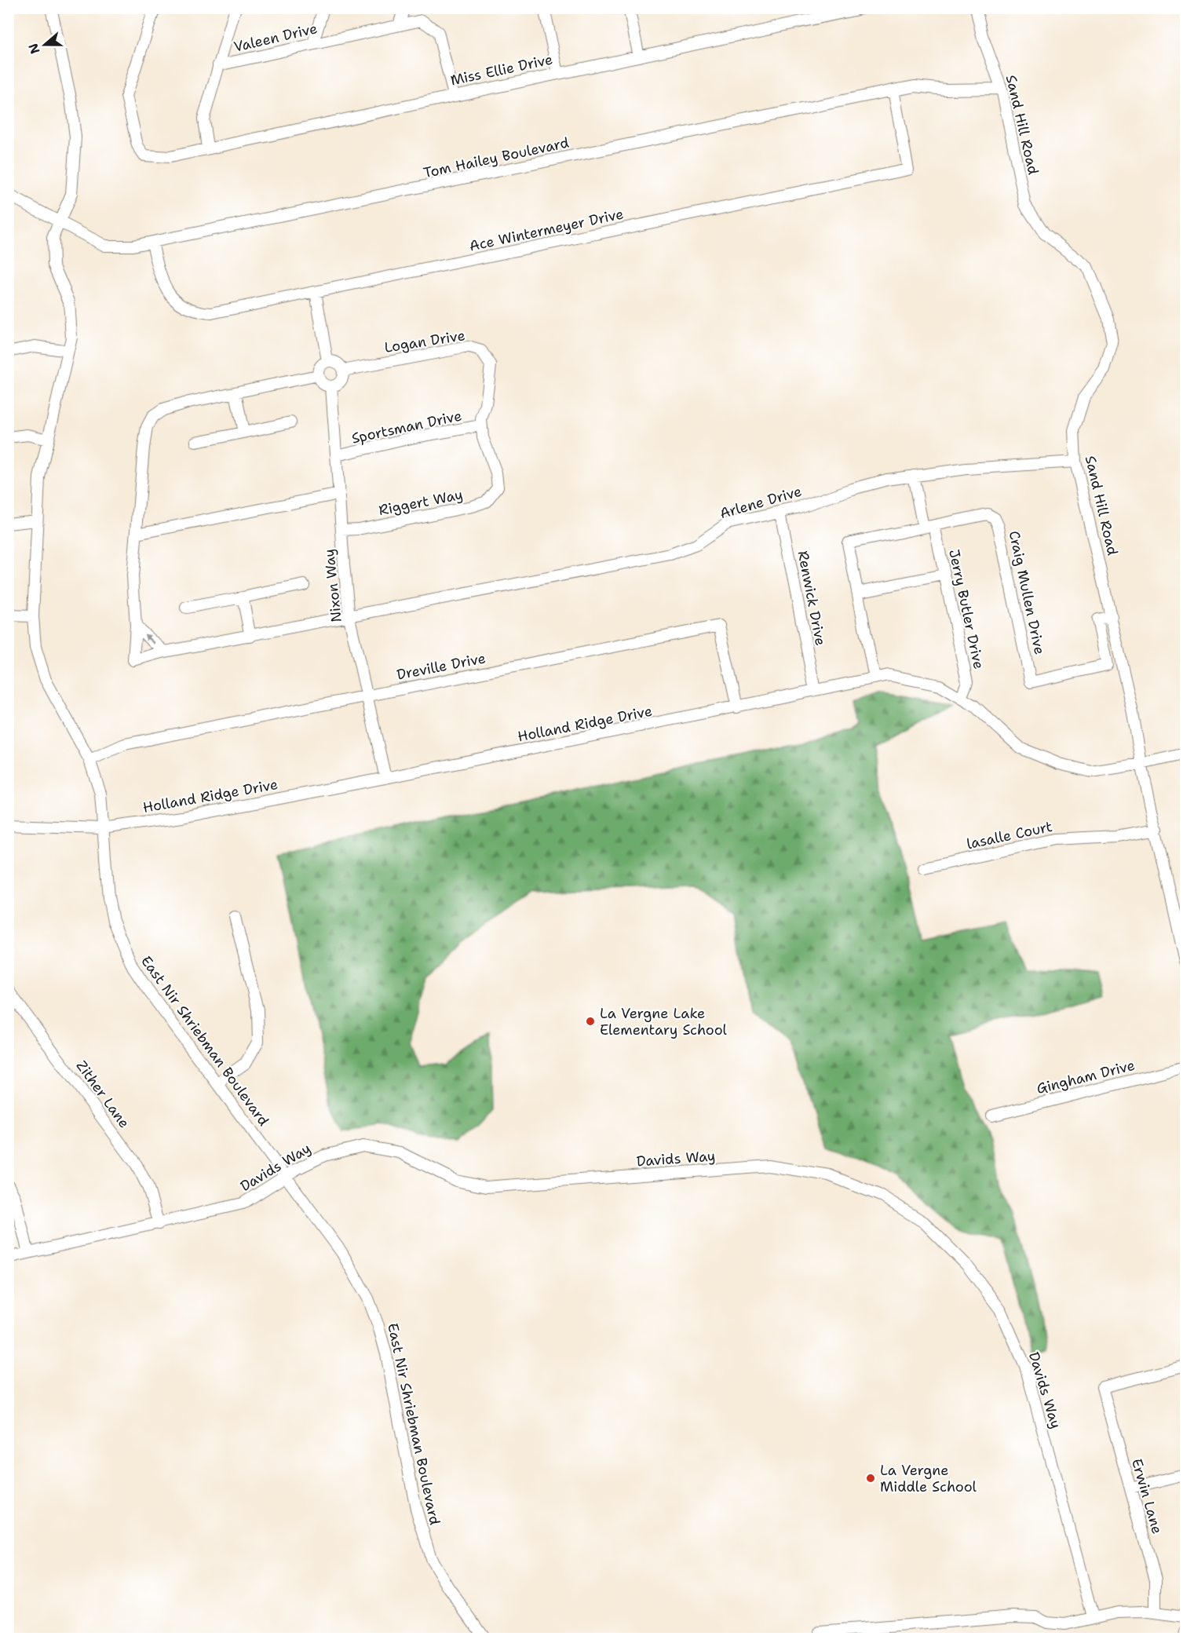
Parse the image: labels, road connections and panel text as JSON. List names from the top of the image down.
{
  "streets": {
    "street": [
      "Valeen Drive",
      "Miss Ellie Drive",
      "Sand Hill Road",
      "Tom Hailey Boulevard",
      "Ace Wintermeyer Drive",
      "Logan Drive",
      "Sportsman Drive",
      "Riggert Way",
      "Arlene Drive",
      "Nixon Way",
      "Craig Mullen Drive",
      "Renwick Drive",
      "Jerry Butler Drive",
      "Dreville Drive",
      "Holland Ridge Drive",
      "lasalle Court",
      "East Nir Shriebman Boulevard",
      "Gingham Drive",
      "Zither Lane",
      "Davids Way",
      "Erwin Lane"
    ]
  },
  "crossings": [
    ["Valeen Drive", "Miss Ellie Drive"],
    ["Sand Hill Road", "Tom Hailey Boulevard"],
    ["Sand Hill Road", "Arlene Drive"],
    ["Sand Hill Road", "Craig Mullen Drive"],
    ["Sand Hill Road", "Holland Ridge Drive"],
    ["Sand Hill Road", "lasalle Court"],
    ["Tom Hailey Boulevard", "Ace Wintermeyer Drive"],
    ["Tom Hailey Boulevard", "East Nir Shriebman Boulevard"],
    ["Logan Drive", "Sportsman Drive"],
    ["Logan Drive", "Riggert Way"],
    ["Logan Drive", "Nixon Way"],
    ["Sportsman Drive", "Nixon Way"],
    ["Riggert Way", "Nixon Way"],
    ["Arlene Drive", "Nixon Way"],
    ["Arlene Drive", "Renwick Drive"],
    ["Arlene Drive", "Jerry Butler Drive"],
    ["Nixon Way", "Dreville Drive"],
    ["Nixon Way", "Holland Ridge Drive"],
    ["Craig Mullen Drive", "Jerry Butler Drive"],
    ["Renwick Drive", "Holland Ridge Drive"],
    ["Jerry Butler Drive", "Holland Ridge Drive"],
    ["Dreville Drive", "Holland Ridge Drive"],
    ["Dreville Drive", "East Nir Shriebman Boulevard"],
    ["Holland Ridge Drive", "East Nir Shriebman Boulevard"],
    ["East Nir Shriebman Boulevard", "Davids Way"],
    ["Zither Lane", "Davids Way"]
  ],
  "places": ["La Vergne Lake Elementary School", "La Vergne Middle School"],
  "north": "left"
}
